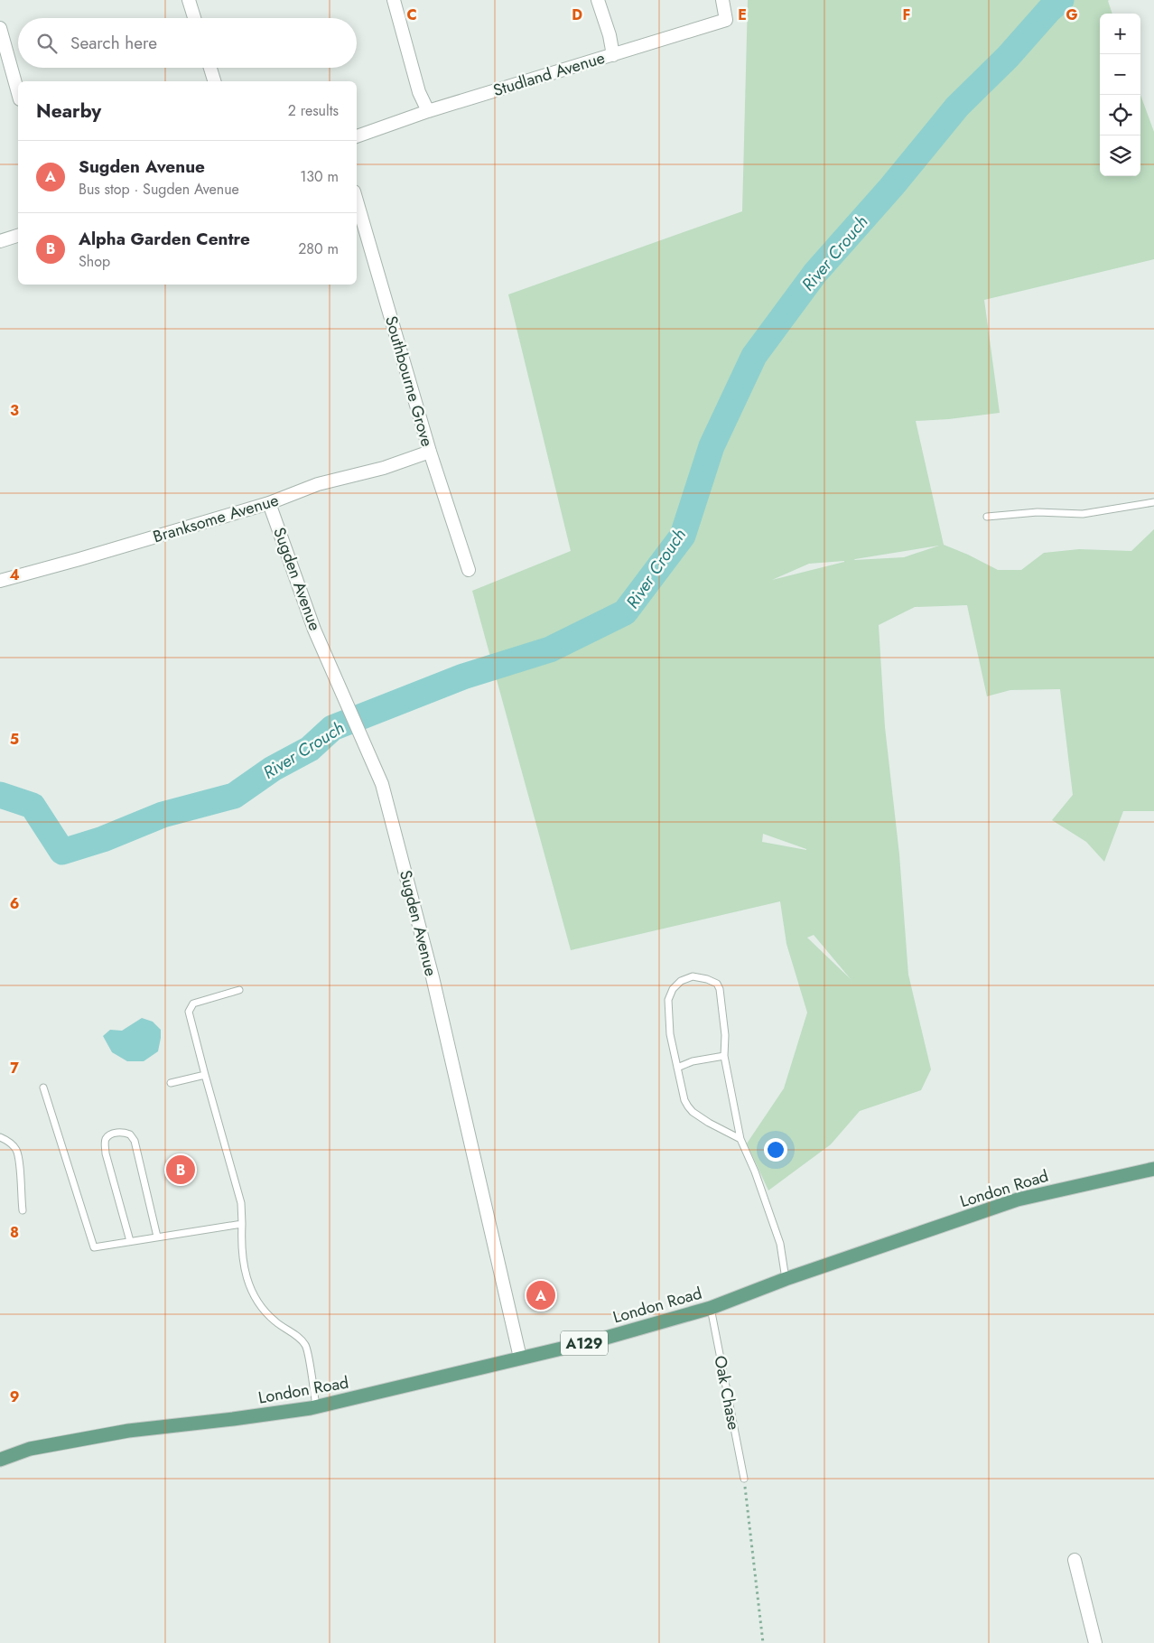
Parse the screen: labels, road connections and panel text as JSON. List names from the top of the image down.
{
  "streets": {
    "main road": ["London Road", "A129"],
    "street": [
      "Studland Avenue",
      "Southbourne Grove",
      "Branksome Avenue",
      "Sugden Avenue"
    ],
    "lane": ["Oak Chase"]
  },
  "crossings": [
    ["Southbourne Grove", "Branksome Avenue"],
    ["Branksome Avenue", "Sugden Avenue"],
    ["Sugden Avenue", "London Road"],
    ["London Road", "Oak Chase"]
  ],
  "water": ["River Crouch"],
  "page": {
    "map_buttons": ["+", "−"],
    "search": "Search here",
    "heading": ["Nearby", "2 results"],
    "list": [
      {
        "mark": "A",
        "name": "Sugden Avenue",
        "note": "Bus stop · Sugden Avenue",
        "value": "130 m"
      },
      {
        "mark": "B",
        "name": "Alpha Garden Centre",
        "note": "Shop",
        "value": "280 m"
      }
    ],
    "pins": ["B", "A"]
  },
  "grid": {
    "columns": [
      "C",
      "D",
      "E",
      "F",
      "G"
    ],
    "rows": [
      "3",
      "4",
      "5",
      "6",
      "7",
      "8",
      "9"
    ]
  }
}
